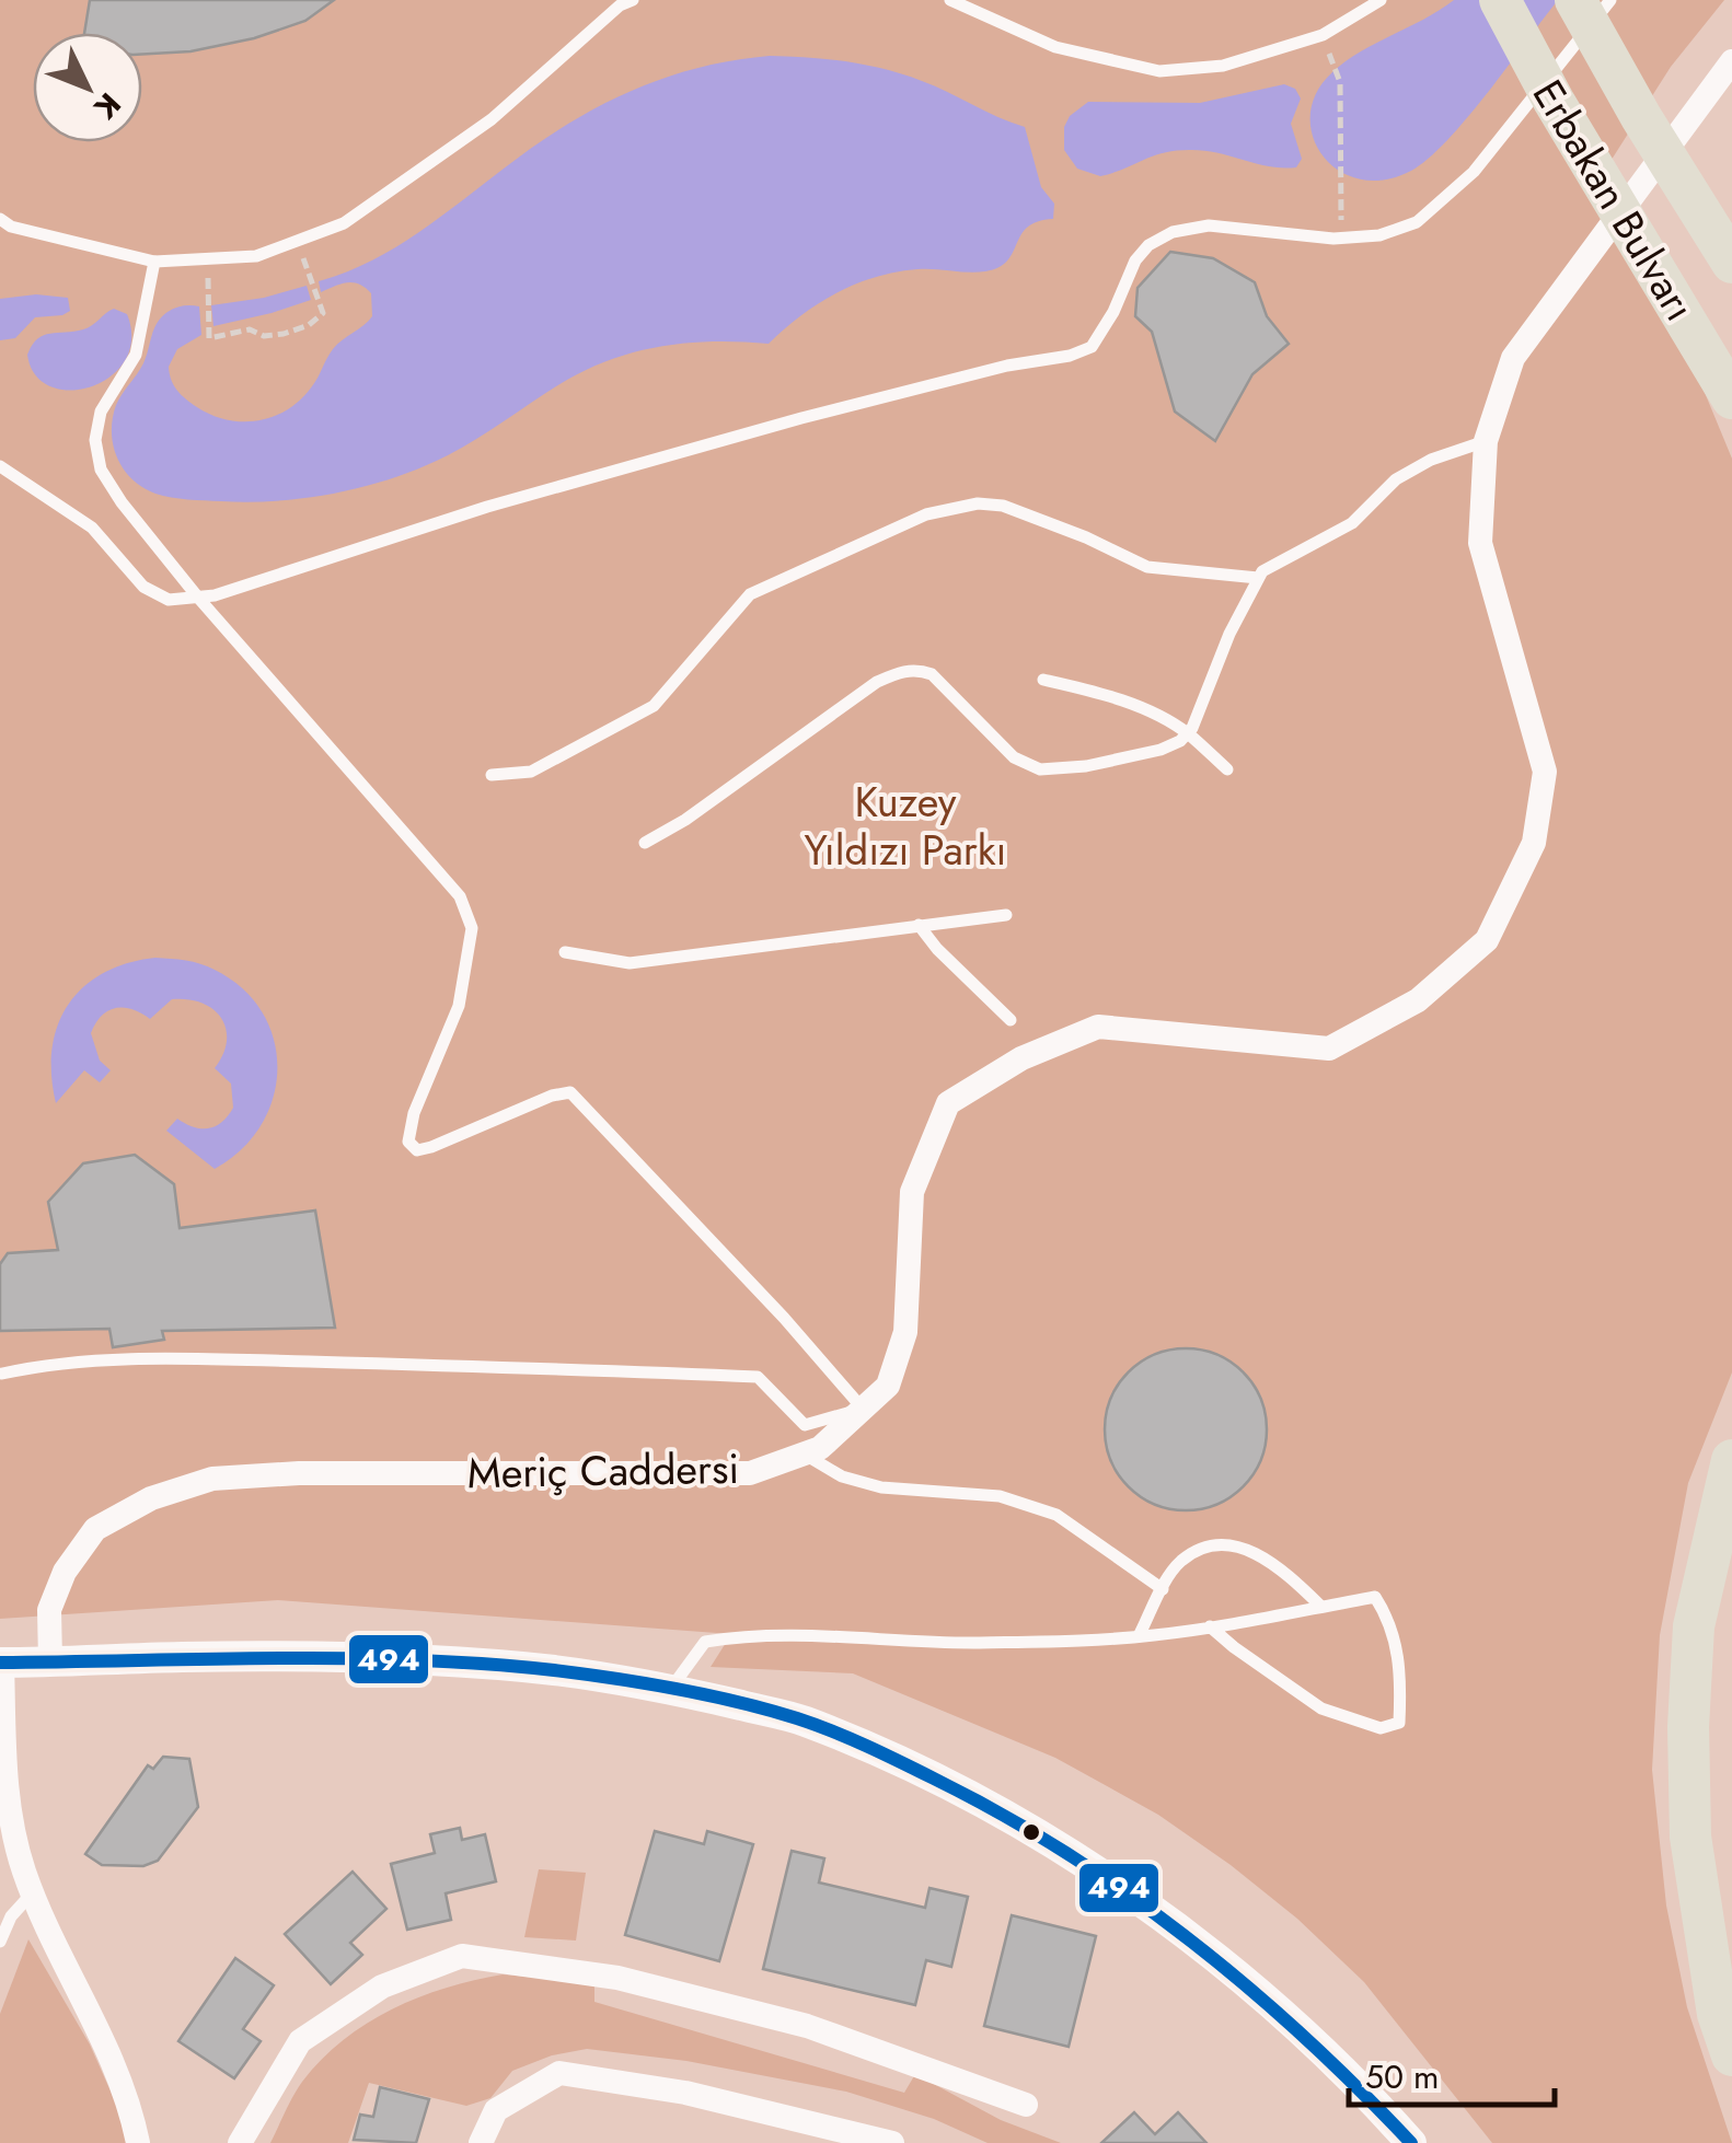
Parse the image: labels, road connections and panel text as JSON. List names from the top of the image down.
{
  "streets": {
    "highway": ["Erbakan Bulvarı"],
    "street": ["Meriç Caddersi"]
  },
  "parks": ["Kuzey Yıldızı Parkı"],
  "lines": ["transit line 494"],
  "scale_bar": "50 m",
  "north": "bottom right"
}
